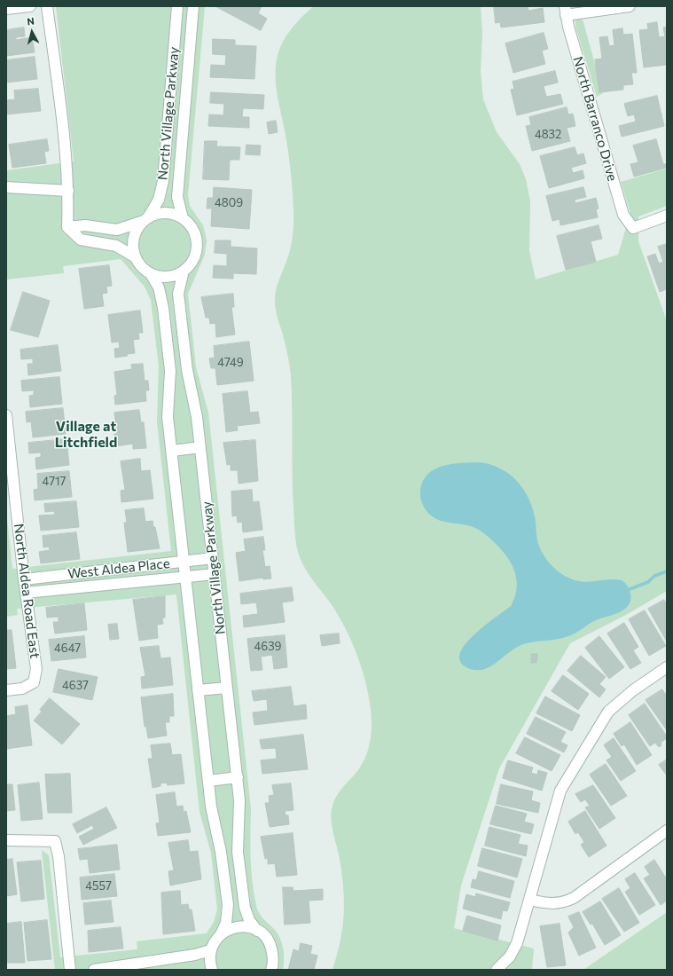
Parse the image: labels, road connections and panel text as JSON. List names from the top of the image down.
{
  "streets": {
    "street": [
      "North Village Parkway",
      "North Barranco Drive",
      "West Aldea Place",
      "North Aldea Road East"
    ]
  },
  "crossings": [
    ["North Village Parkway", "West Aldea Place"],
    ["West Aldea Place", "North Aldea Road East"]
  ],
  "districts": ["Village at Litchfield"],
  "house_numbers": [
    "4832",
    "4809",
    "4749",
    "4717",
    "4639",
    "4647",
    "4637",
    "4557"
  ],
  "north": "top"
}
